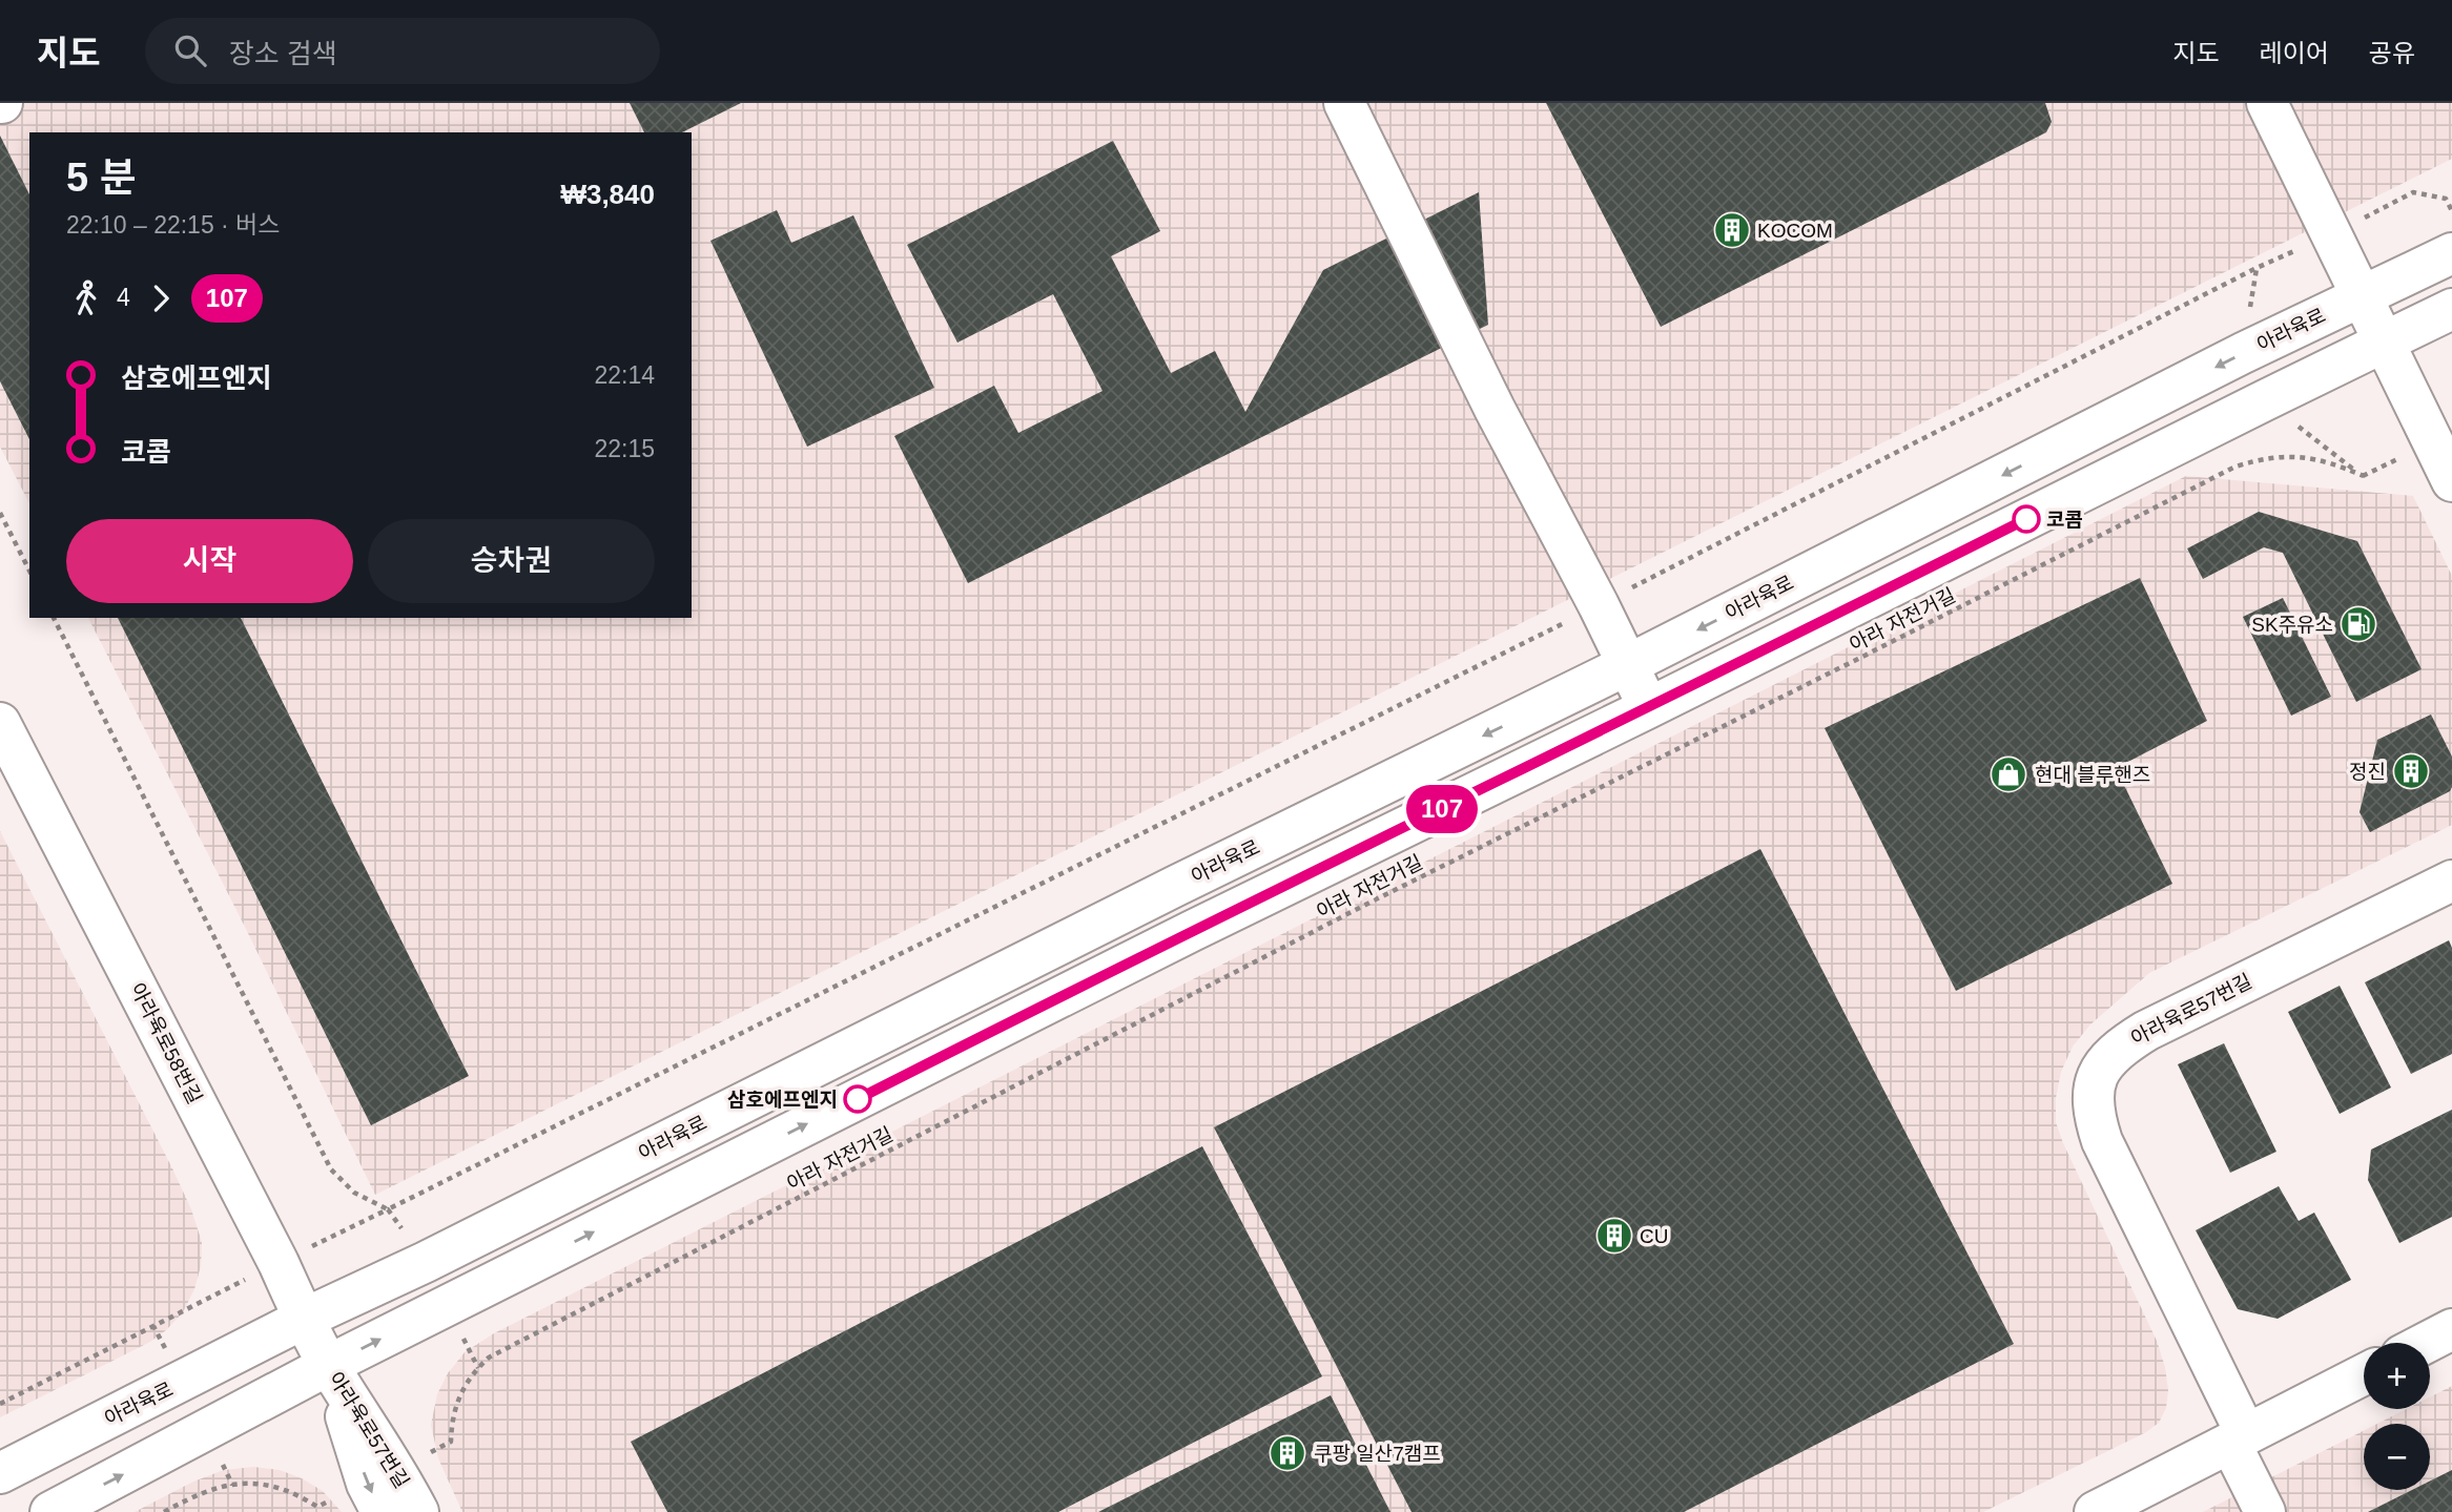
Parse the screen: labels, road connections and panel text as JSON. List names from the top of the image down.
{
  "streets": {
    "street": ["아라육로", "아라육로57번길", "아라육로58번길"],
    "path": ["아라 자전거길"]
  },
  "crossings": [
    ["아라육로", "아라육로58번길"],
    ["아라육로57번길", "아라육로58번길"]
  ],
  "places": {
    "building": [
      "KOCOM",
      "정진",
      "CU",
      "쿠팡 일산7캠프"
    ],
    "other": ["코콤", "삼호에프엔지"],
    "fuel station": ["SK주유소"],
    "shop": ["현대 블루핸즈"]
  },
  "lines": ["bus line 107"],
  "page": {
    "header": "지도",
    "search": "장소 검색",
    "nav": ["지도", "레이어", "공유"],
    "on_map": "107",
    "heading": ["5 분", "22:10 – 22:15 · 버스", "₩3,840"],
    "legs": ["4", "107"],
    "list": [
      {
        "name": "삼호에프엔지",
        "value": "22:14"
      },
      {
        "name": "코콤",
        "value": "22:15"
      }
    ],
    "buttons": ["시작", "승차권"],
    "map_buttons": ["+", "−"]
  }
}
